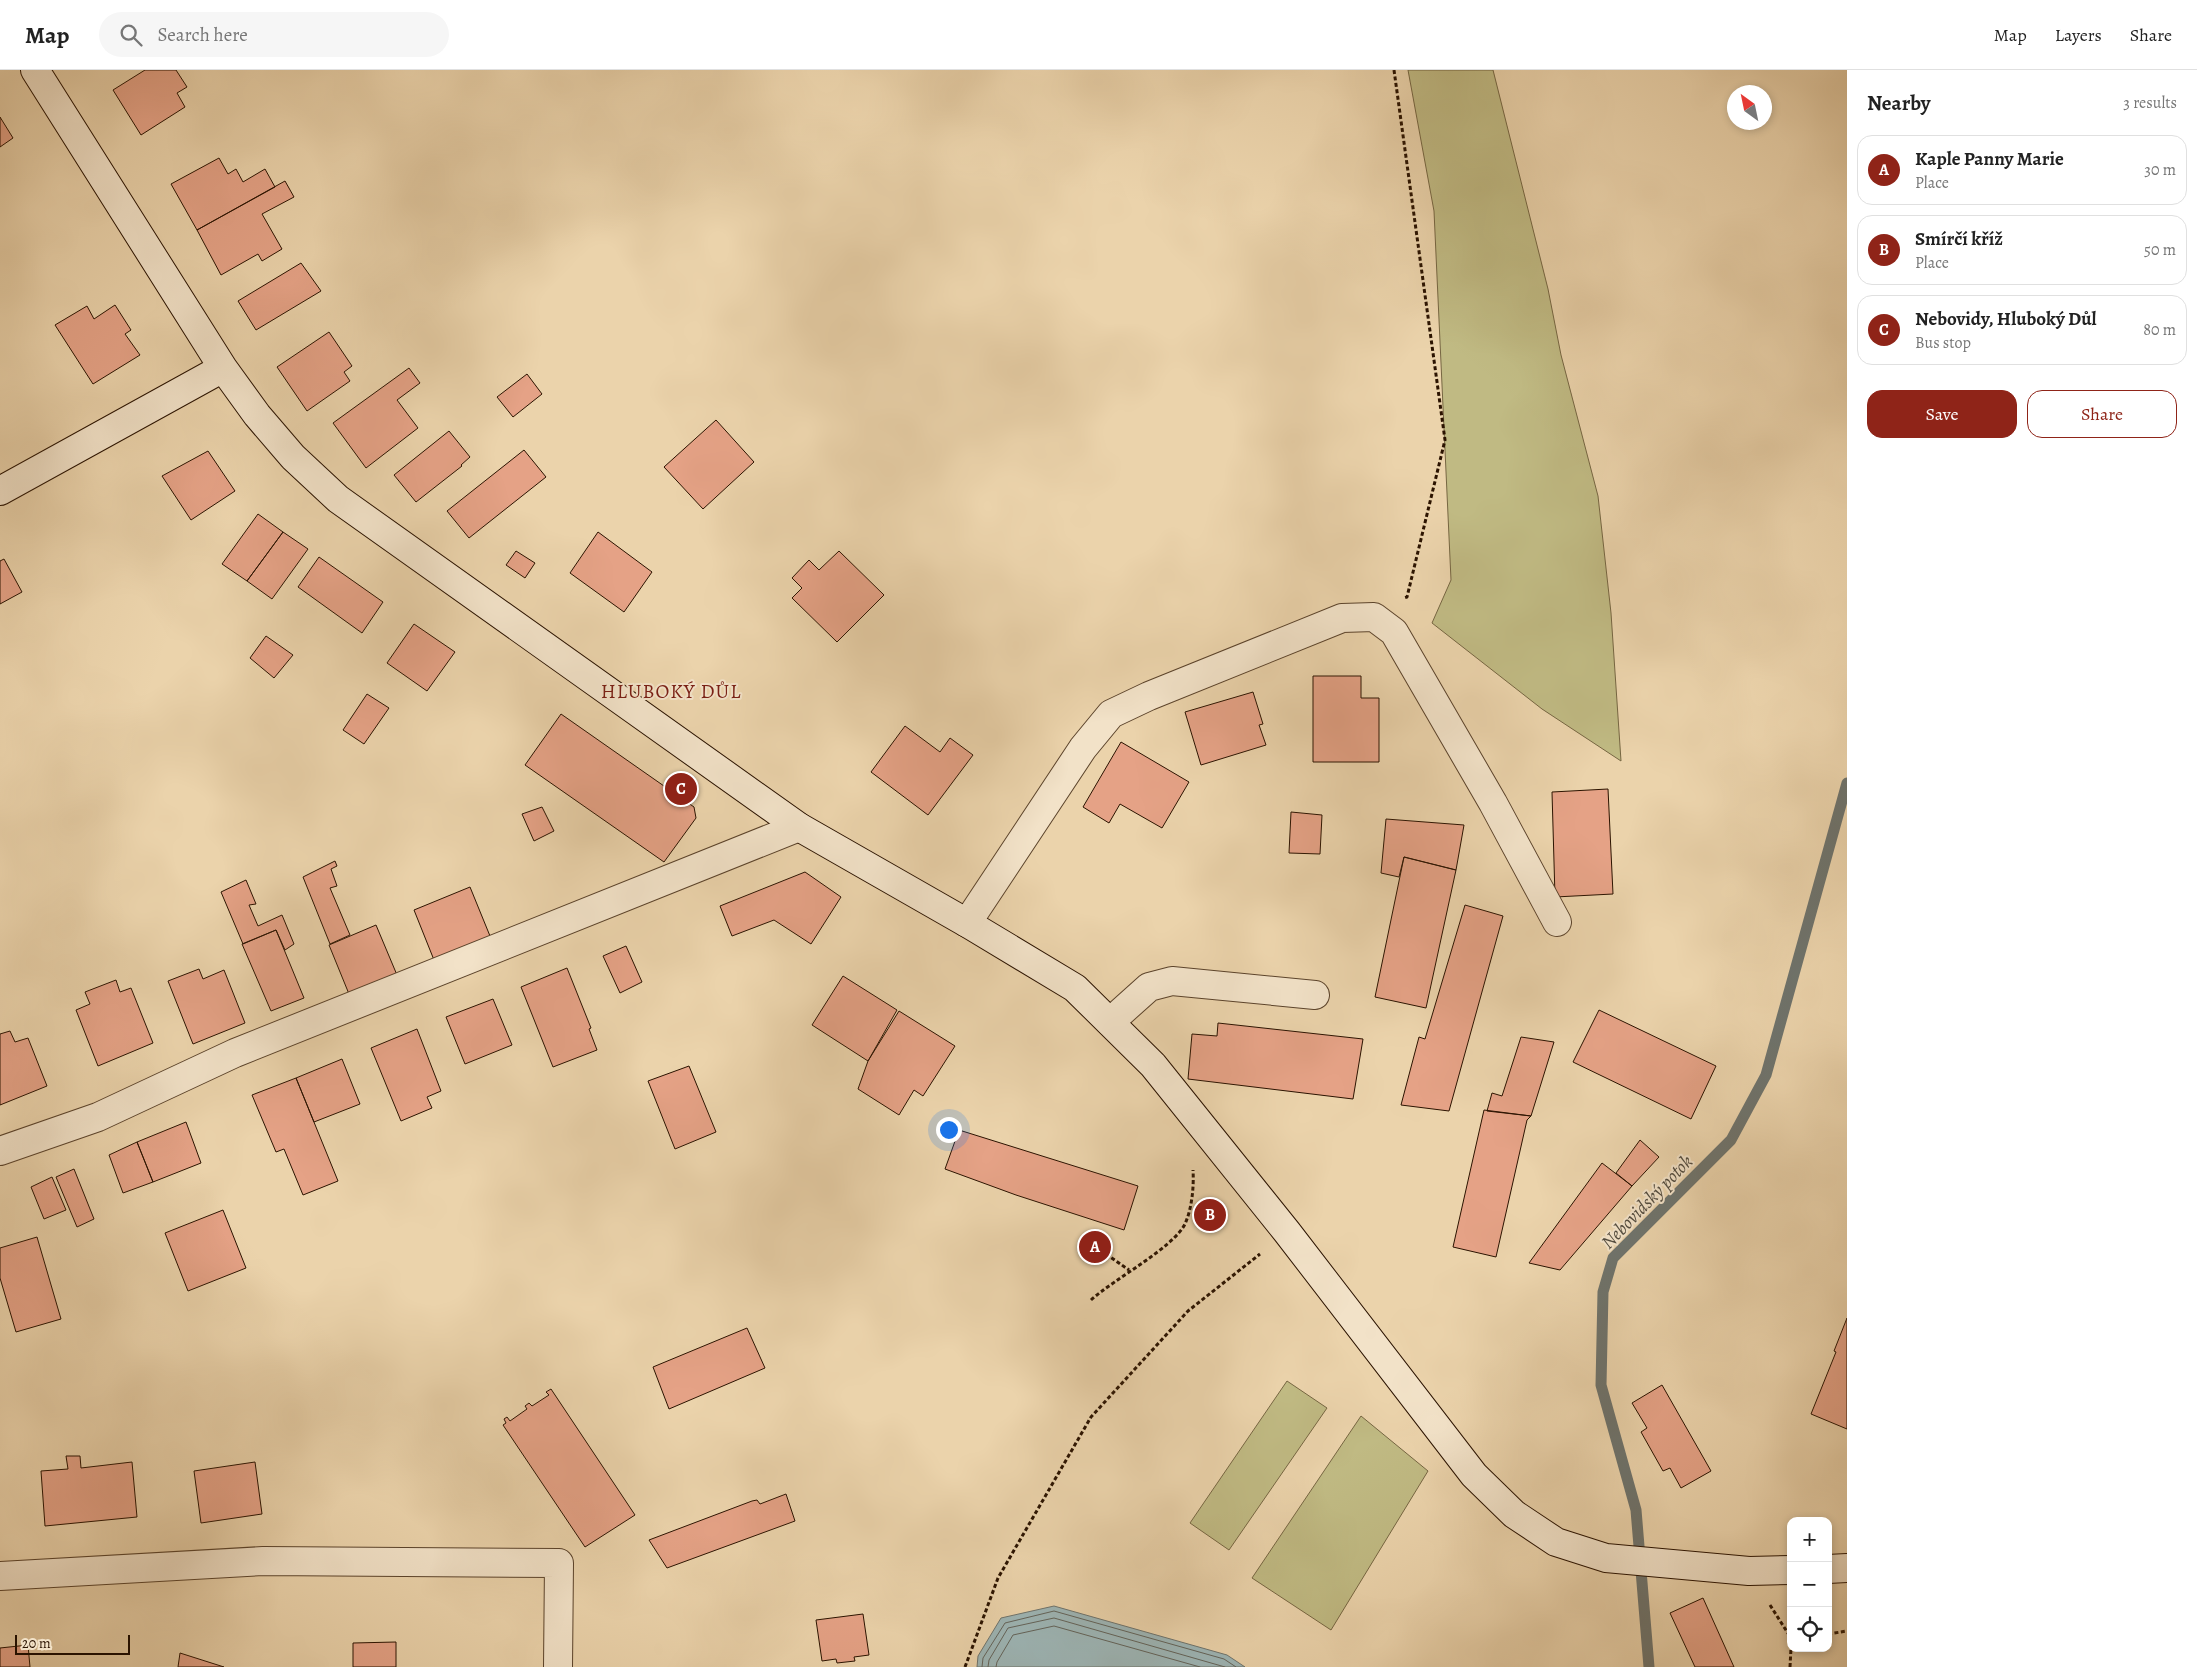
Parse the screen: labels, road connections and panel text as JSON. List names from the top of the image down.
{
  "districts": ["HLUBOKÝ DŮL"],
  "water": ["Nebovidský potok"],
  "scale_bar": "20 m",
  "north": "top left",
  "page": {
    "header": "Map",
    "search": "Search here",
    "nav": ["Map", "Layers", "Share"],
    "heading": ["Nearby", "3 results"],
    "list": [
      {
        "mark": "A",
        "name": "Kaple Panny Marie",
        "note": "Place",
        "value": "30 m"
      },
      {
        "mark": "B",
        "name": "Smírčí kříž",
        "note": "Place",
        "value": "50 m"
      },
      {
        "mark": "C",
        "name": "Nebovidy, Hluboký Důl",
        "note": "Bus stop",
        "value": "80 m"
      }
    ],
    "buttons": ["Save", "Share"],
    "pins": ["C", "B", "A"],
    "map_buttons": ["+", "−"],
    "scale": "20 m"
  }
}
